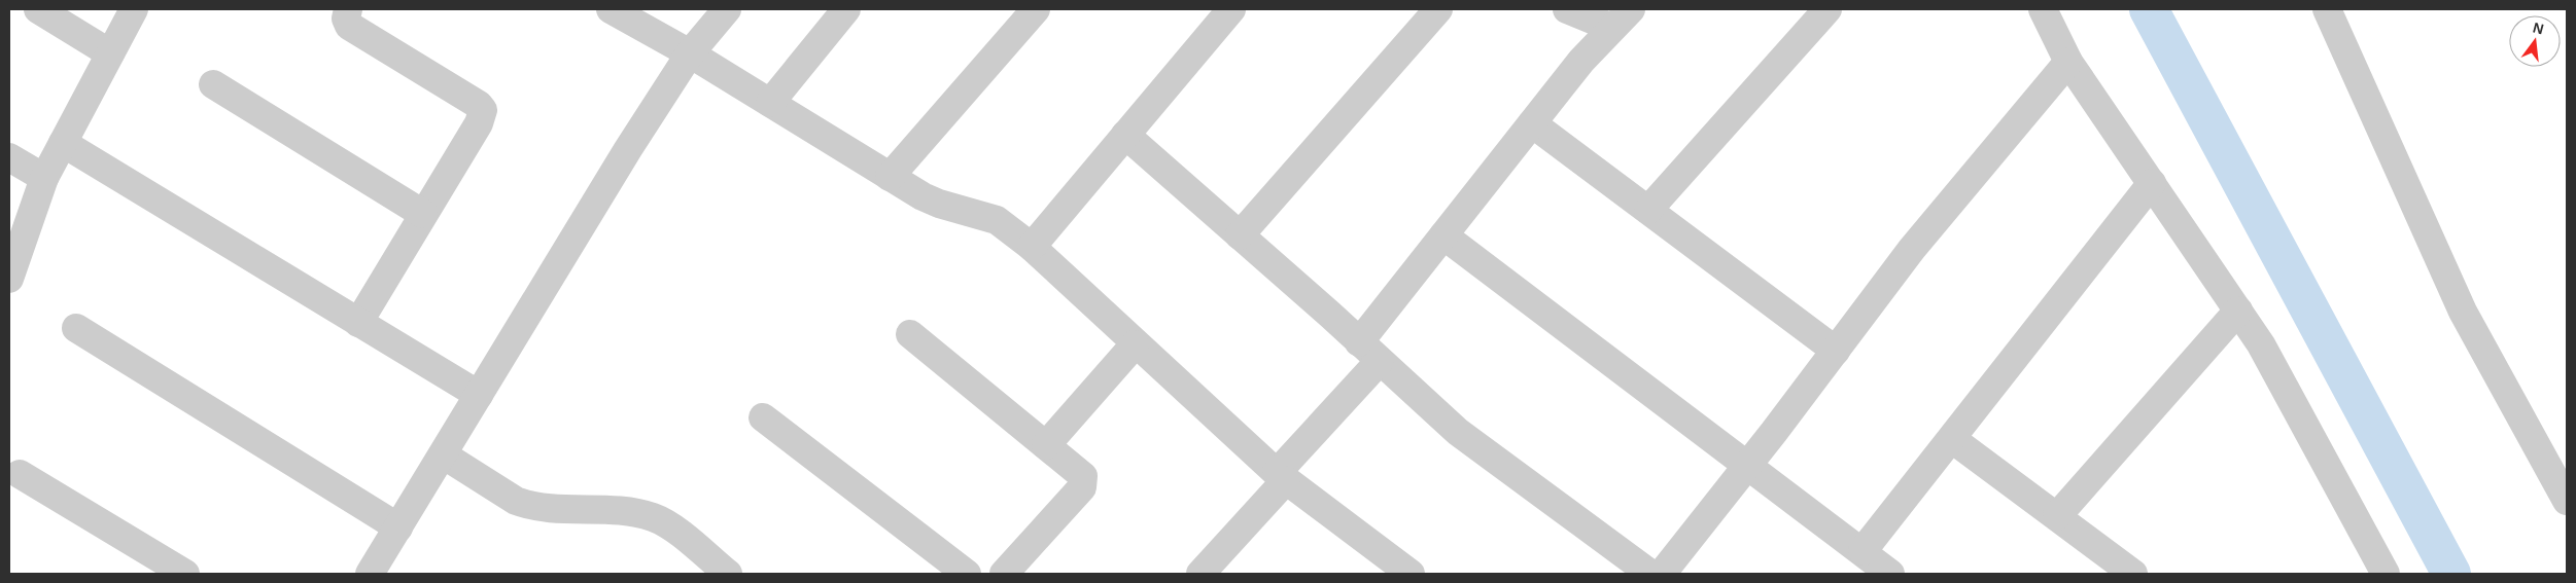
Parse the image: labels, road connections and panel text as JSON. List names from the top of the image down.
{
  "north": "top"
}
